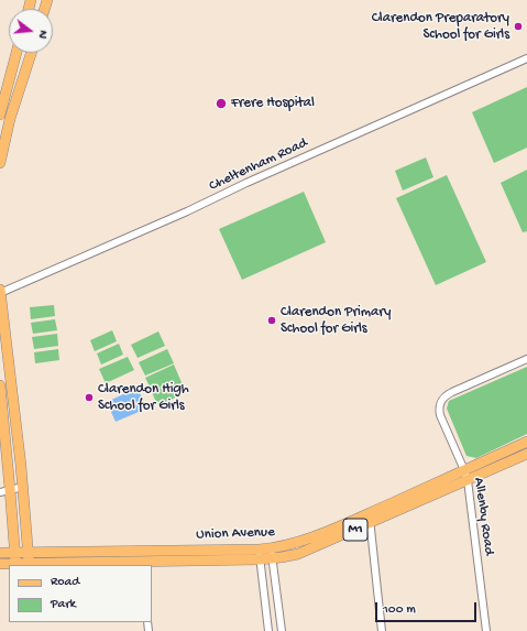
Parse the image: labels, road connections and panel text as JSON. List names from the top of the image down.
{
  "streets": {
    "main road": ["M1", "Union Avenue"],
    "street": ["Cheltenham Road", "Allenby Road"]
  },
  "crossings": [
    ["Allenby Road", "Union Avenue"],
    ["M1", "Union Avenue"]
  ],
  "places": [
    "Clarendon Preparatory School for Girls",
    "Frere Hospital",
    "Clarendon Primary School for Girls",
    "Clarendon High School for Girls"
  ],
  "legend": ["Road", "Park"],
  "scale_bar": "100 m",
  "north": "right"
}
